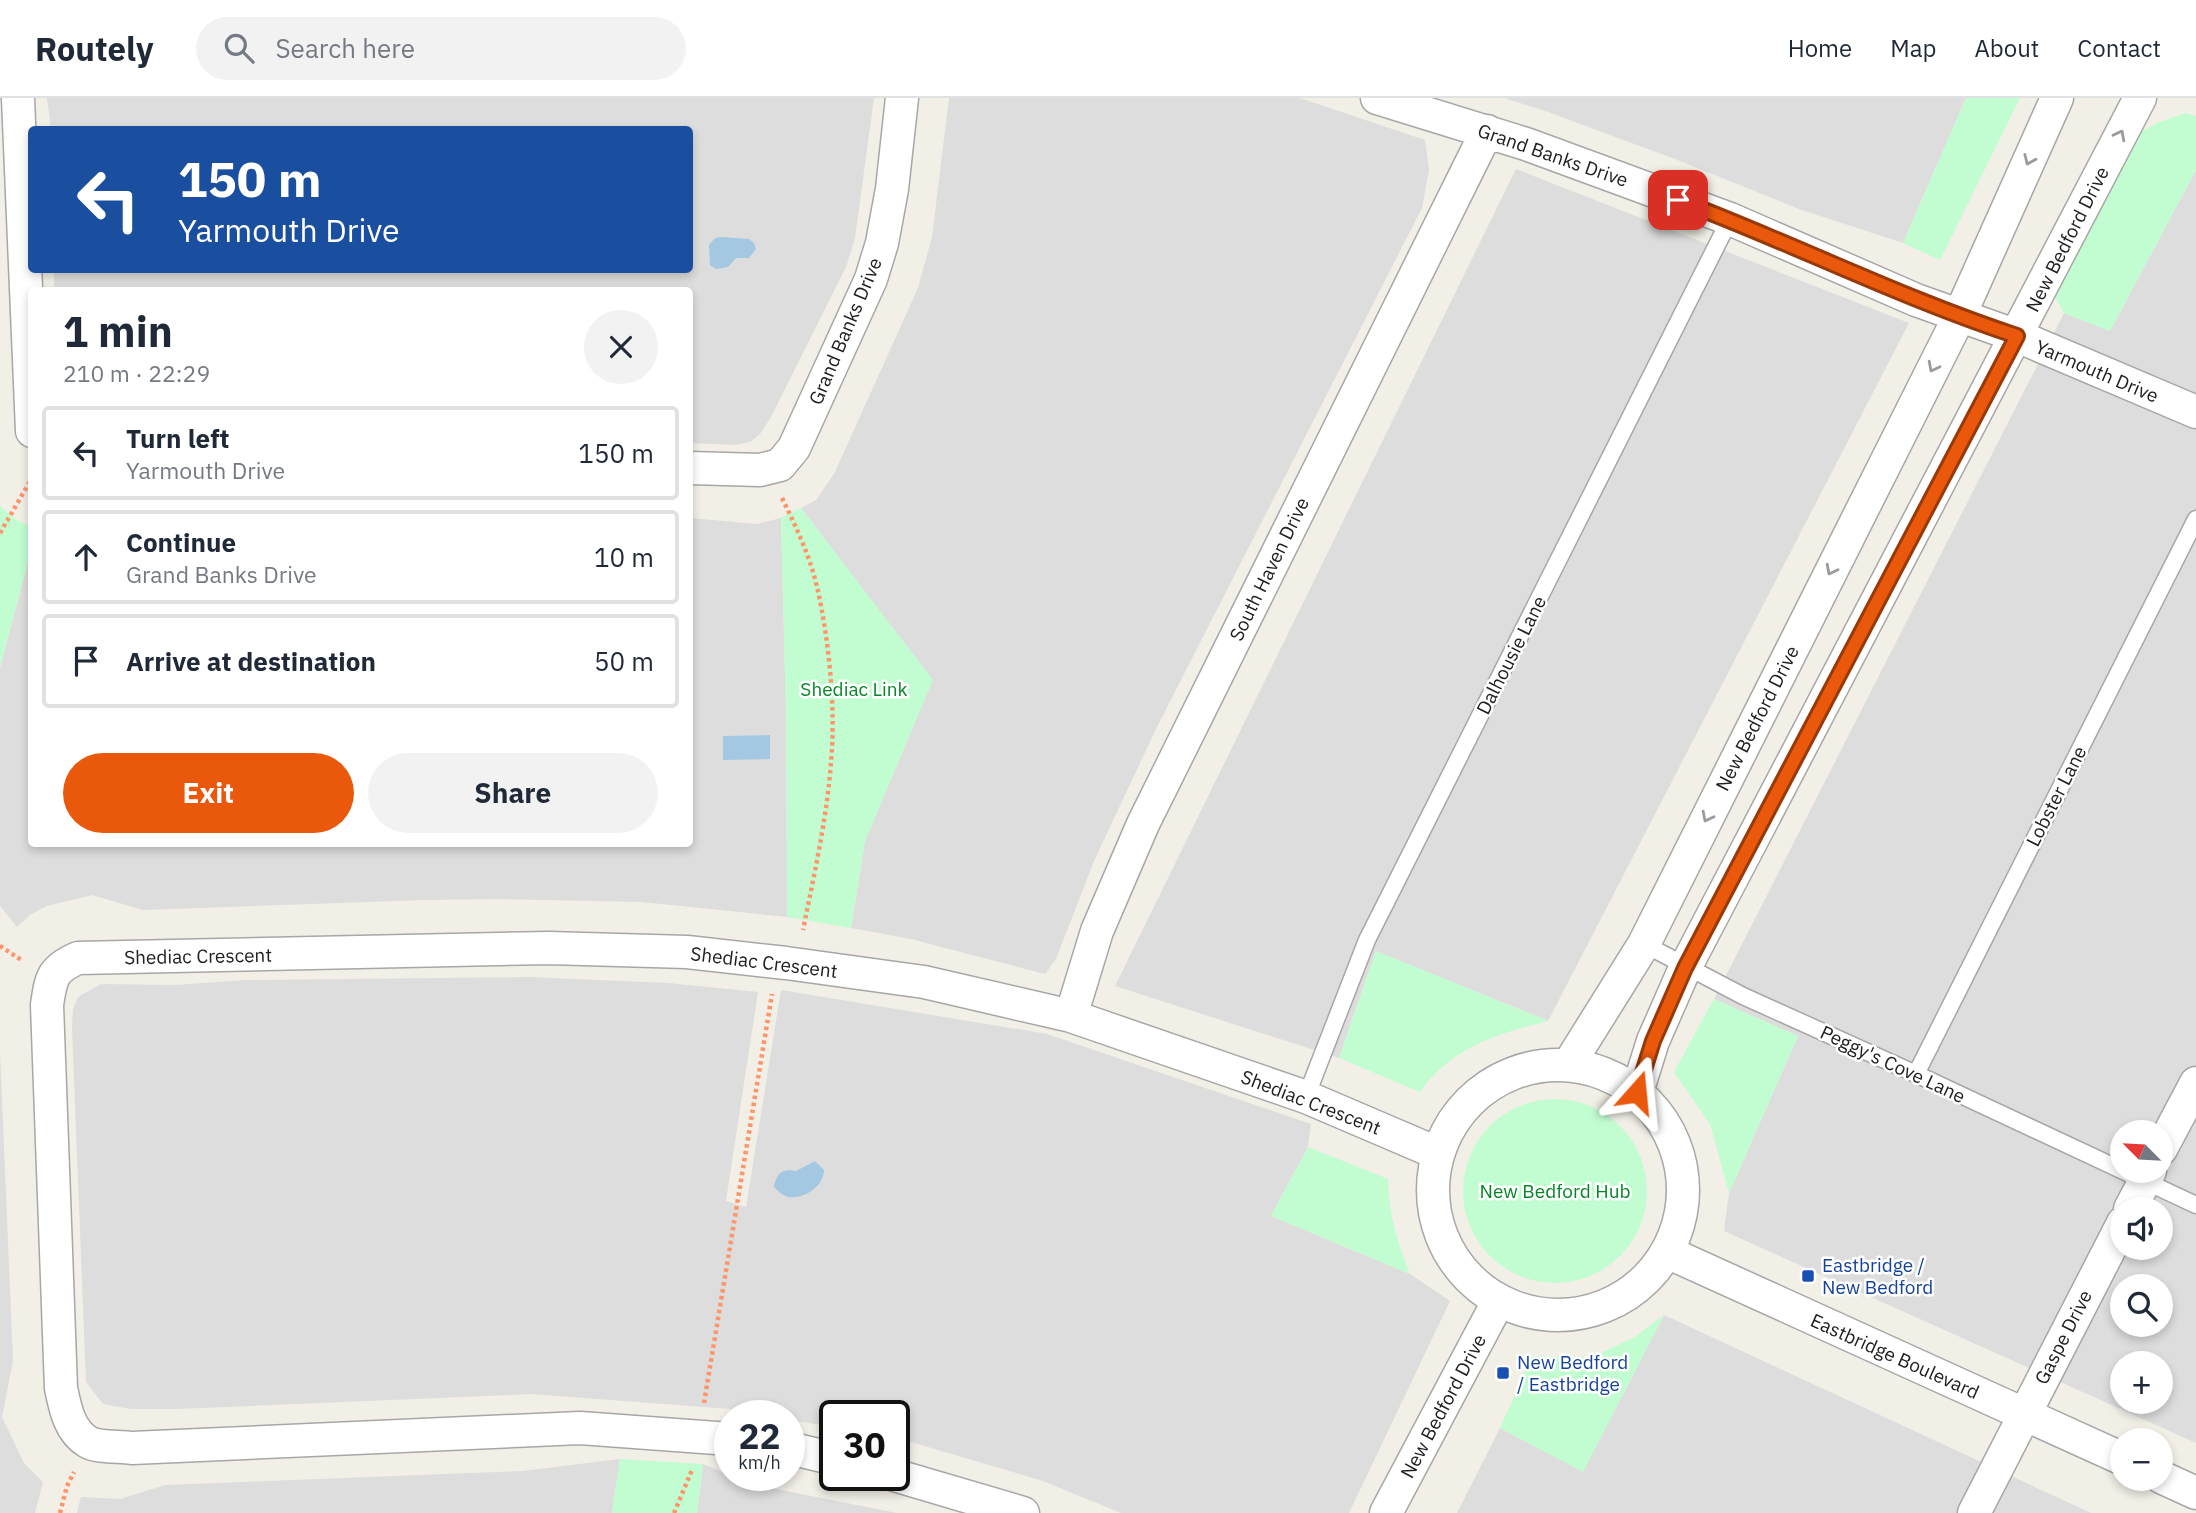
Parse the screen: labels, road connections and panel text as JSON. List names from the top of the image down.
{
  "streets": {
    "street": [
      "Grand Banks Drive",
      "New Bedford Drive",
      "Yarmouth Drive",
      "South Haven Drive",
      "Shediac Crescent",
      "Gaspe Drive",
      "Eastbridge Boulevard"
    ],
    "lane": ["Dalhousie Lane", "Lobster Lane", "Peggy's Cove Lane"]
  },
  "crossings": [
    ["Grand Banks Drive", "New Bedford Drive"],
    ["Grand Banks Drive", "Yarmouth Drive"],
    ["Grand Banks Drive", "South Haven Drive"],
    ["Grand Banks Drive", "Dalhousie Lane"],
    ["New Bedford Drive", "Yarmouth Drive"],
    ["New Bedford Drive", "Peggy's Cove Lane"],
    ["South Haven Drive", "Shediac Crescent"],
    ["Dalhousie Lane", "Shediac Crescent"],
    ["Lobster Lane", "Peggy's Cove Lane"],
    ["Gaspe Drive", "Eastbridge Boulevard"]
  ],
  "parks": ["Shediac Link", "New Bedford Hub"],
  "places": {
    "transit": ["Eastbridge / New Bedford", "New Bedford / Eastbridge"]
  },
  "north": "top left",
  "page": {
    "header": "Routely",
    "search": "Search here",
    "nav": [
      "Home",
      "Map",
      "About",
      "Contact"
    ],
    "turn": ["150 m", "Yarmouth Drive"],
    "heading": ["1 min", "210 m · 22:29"],
    "list": [
      {
        "name": "Turn left",
        "note": "Yarmouth Drive",
        "value": "150 m"
      },
      {
        "name": "Continue",
        "note": "Grand Banks Drive",
        "value": "10 m"
      },
      {
        "name": "Arrive at destination",
        "value": "50 m"
      }
    ],
    "buttons": ["Exit", "Share"],
    "map_buttons": ["+", "−"],
    "speed": "22 km/h",
    "limit": "30"
  }
}
